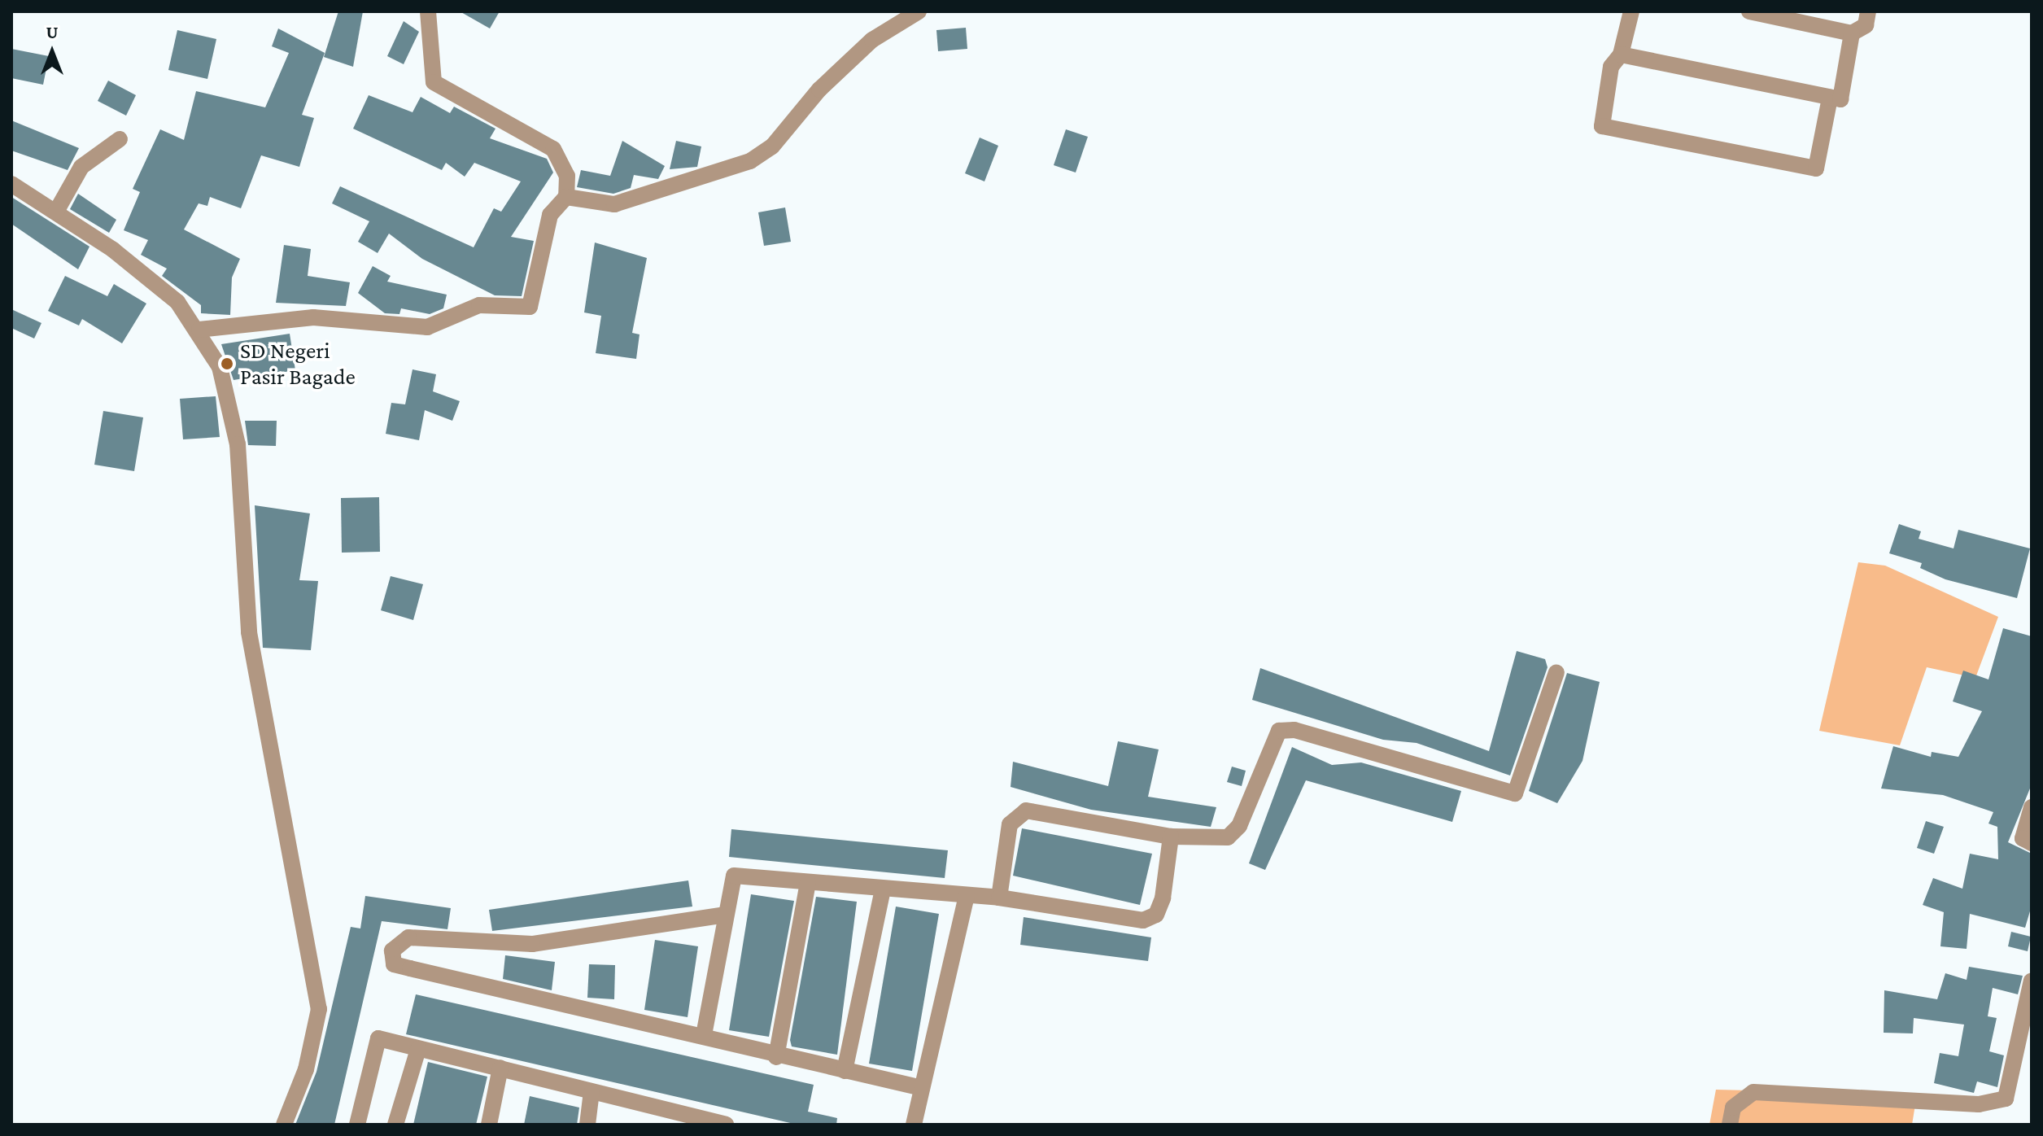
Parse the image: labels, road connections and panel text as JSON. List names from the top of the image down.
{
  "places": ["SD Negeri Pasir Bagade"],
  "north": "top"
}
